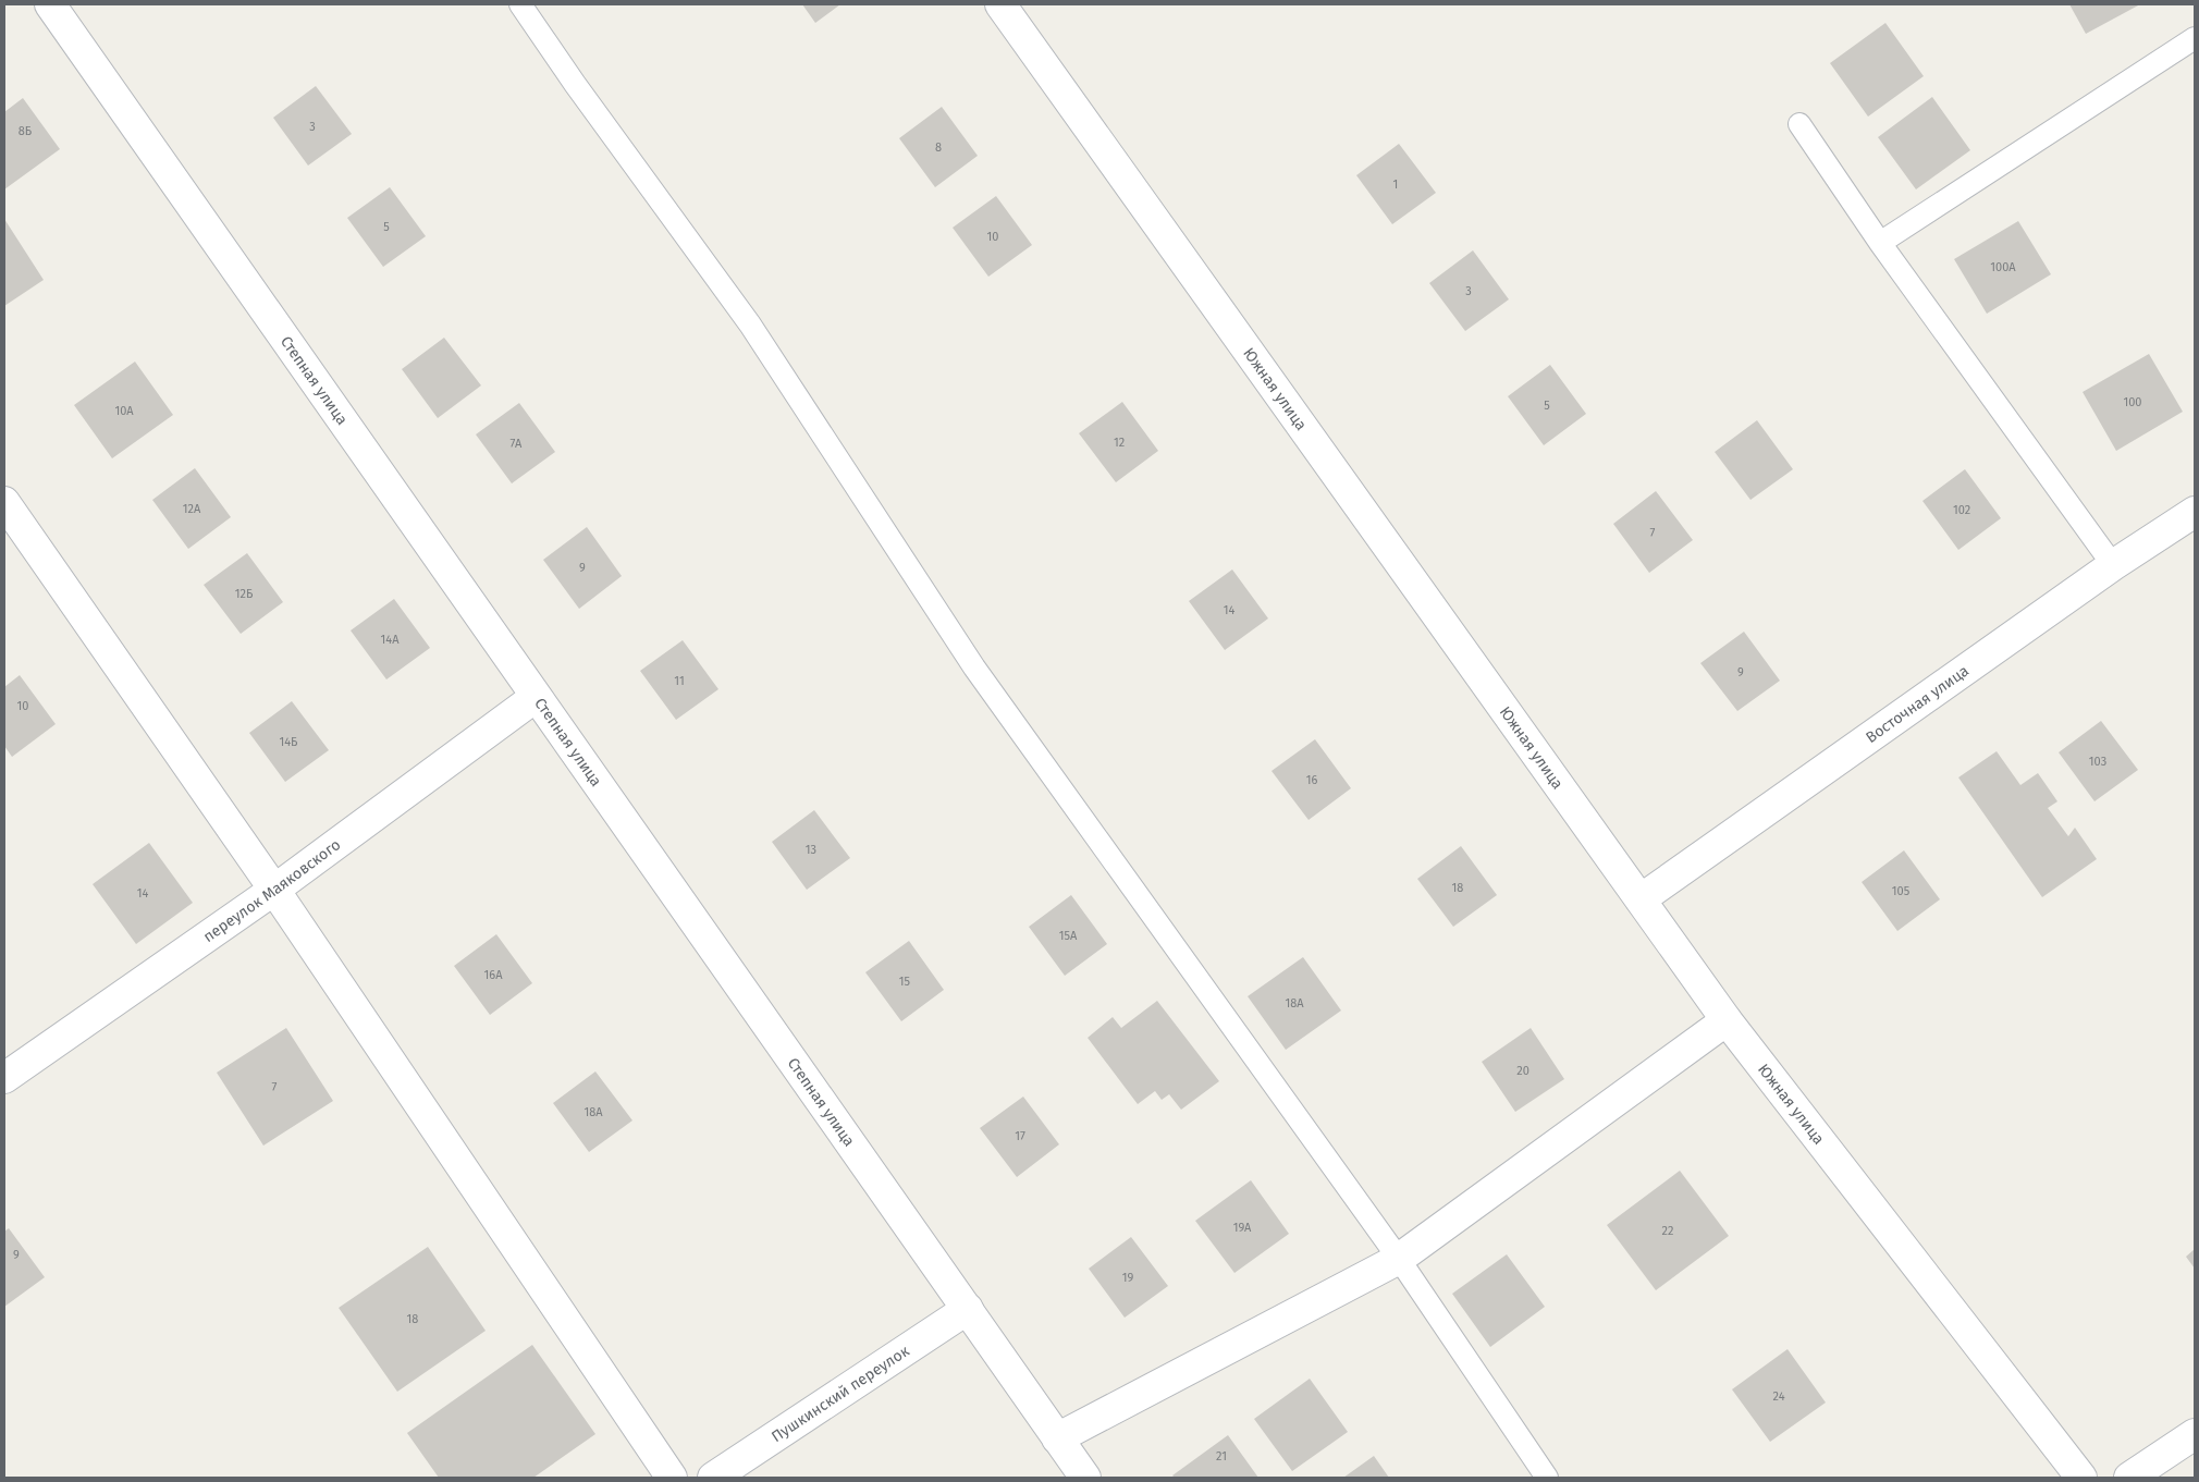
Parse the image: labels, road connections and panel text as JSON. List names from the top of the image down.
{
  "streets": {
    "street": [
      "Степная улица",
      "Южная улица",
      "Восточная улица",
      "переулок Маяковского",
      "Пушкинский переулок"
    ]
  },
  "crossings": [
    ["Степная улица", "переулок Маяковского"],
    ["Степная улица", "Пушкинский переулок"],
    ["Южная улица", "Восточная улица"]
  ],
  "house_numbers": [
    "3",
    "8Б",
    "8",
    "1",
    "5",
    "10",
    "100А",
    "3",
    "100",
    "5",
    "10А",
    "12",
    "7А",
    "12А",
    "102",
    "7",
    "9",
    "12Б",
    "14",
    "14А",
    "9",
    "11",
    "10",
    "14Б",
    "103",
    "16",
    "13",
    "18",
    "105",
    "14",
    "15А",
    "16А",
    "15",
    "18А",
    "20",
    "7",
    "18А",
    "17",
    "19А",
    "22",
    "9",
    "19",
    "18",
    "24",
    "21"
  ]
}
